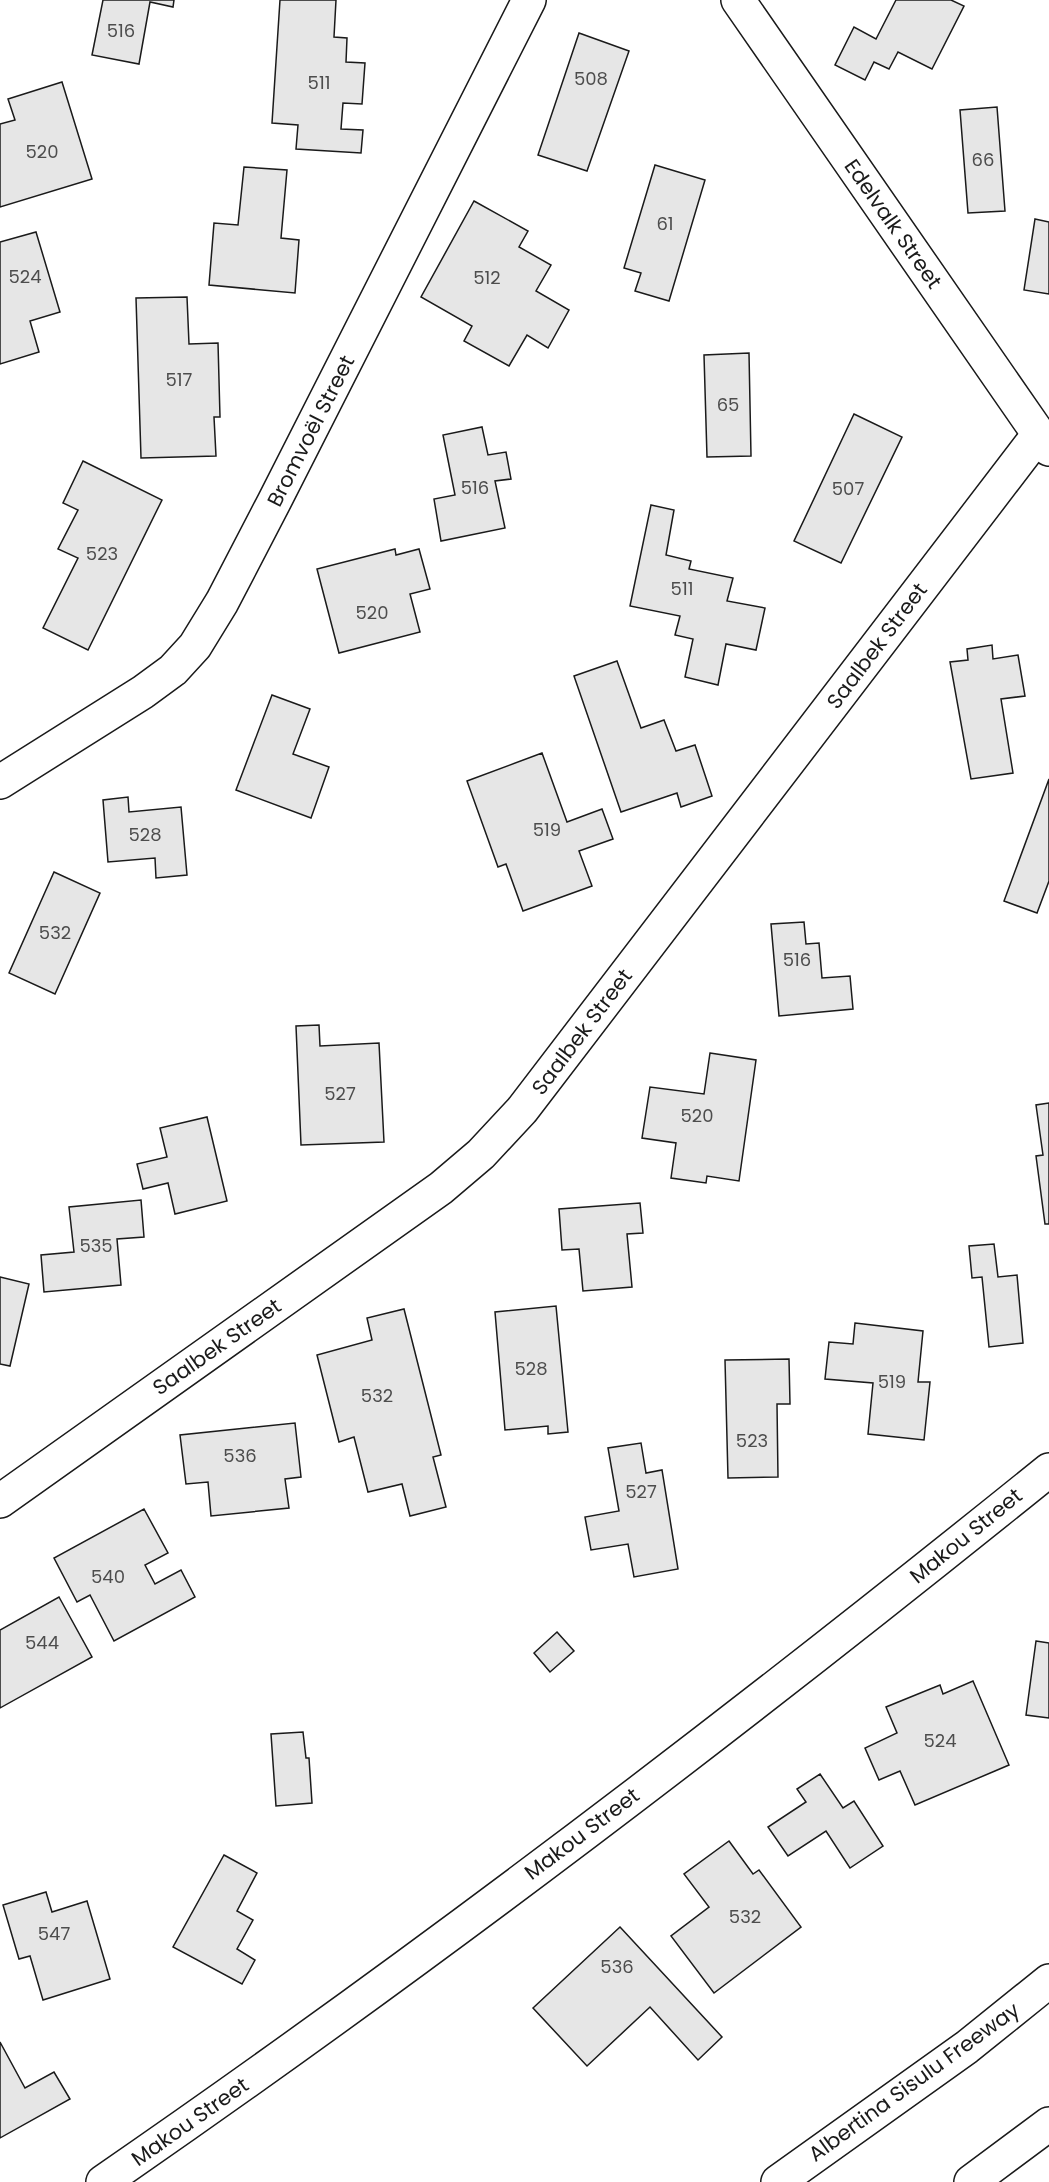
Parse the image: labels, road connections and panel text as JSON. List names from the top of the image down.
{
  "streets": {
    "main road": [
      "Edelvalk Street",
      "Bromvoël Street",
      "Saalbek Street",
      "Makou Street",
      "Albertina Sisulu Freeway"
    ]
  },
  "crossings": [
    ["Edelvalk Street", "Saalbek Street"]
  ],
  "house_numbers": [
    "516",
    "508",
    "511",
    "520",
    "66",
    "61",
    "524",
    "512",
    "517",
    "65",
    "516",
    "507",
    "523",
    "511",
    "520",
    "519",
    "528",
    "532",
    "516",
    "527",
    "520",
    "535",
    "528",
    "519",
    "532",
    "523",
    "536",
    "527",
    "540",
    "544",
    "524",
    "532",
    "547",
    "536"
  ]
}
